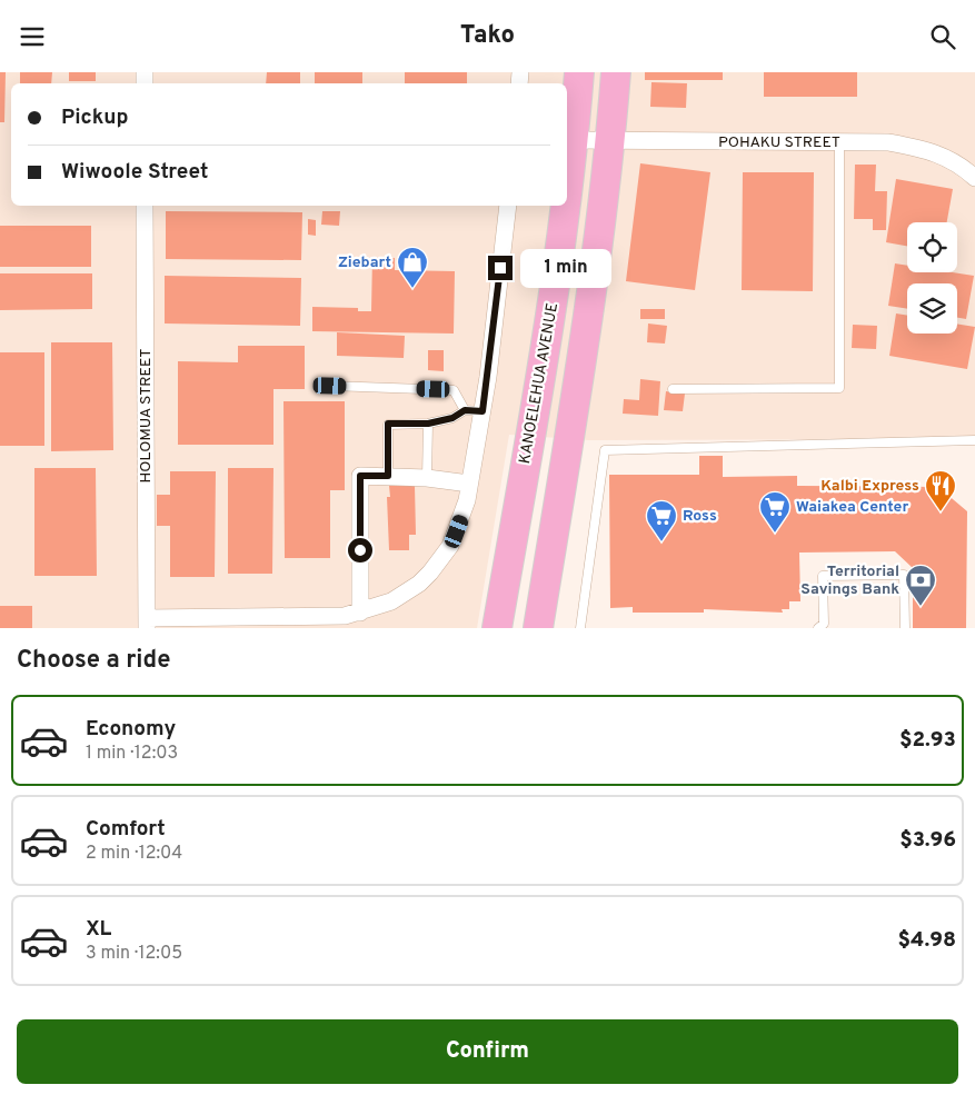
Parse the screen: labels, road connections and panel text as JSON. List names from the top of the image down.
{
  "streets": {
    "highway": ["KANOELEHUA AVENUE"],
    "street": ["POHAKU STREET", "HOLOMUA STREET"]
  },
  "crossings": [
    ["POHAKU STREET", "KANOELEHUA AVENUE"]
  ],
  "places": {
    "shop": ["Ziebart"],
    "restaurant": ["Kalbi Express"],
    "supermarket": ["Waiakea Center", "Ross"],
    "bank": ["Territorial Savings Bank"]
  },
  "page": {
    "header": "Tako",
    "banner": ["Pickup", "Wiwoole Street"],
    "bubble": "1 min",
    "heading": "Choose a ride",
    "list": [
      {
        "name": "Economy",
        "note": "1 min · 12:03",
        "value": "$2.93"
      },
      {
        "name": "Comfort",
        "note": "2 min · 12:04",
        "value": "$3.96"
      },
      {
        "name": "XL",
        "note": "3 min · 12:05",
        "value": "$4.98"
      }
    ],
    "buttons": "Confirm"
  }
}
